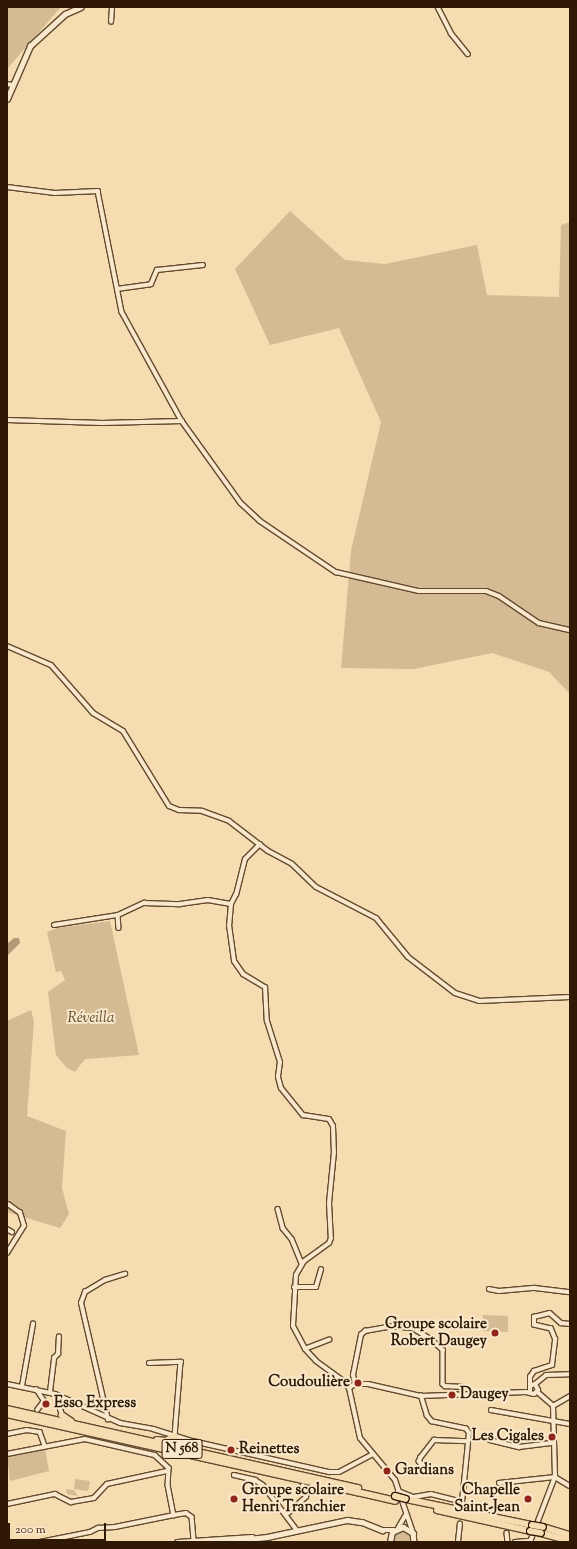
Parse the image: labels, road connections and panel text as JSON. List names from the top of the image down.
{
  "streets": {
    "highway": ["N 568"]
  },
  "parks": ["Réveilla"],
  "places": [
    "Groupe scolaire Robert Daugey",
    "Coudoulière",
    "Daugey",
    "Esso Express",
    "Les Cigales",
    "Reinettes",
    "Gardians",
    "Groupe scolaire Henri Tranchier",
    "Chapelle Saint-Jean"
  ],
  "scale_bar": "200 m"
}
